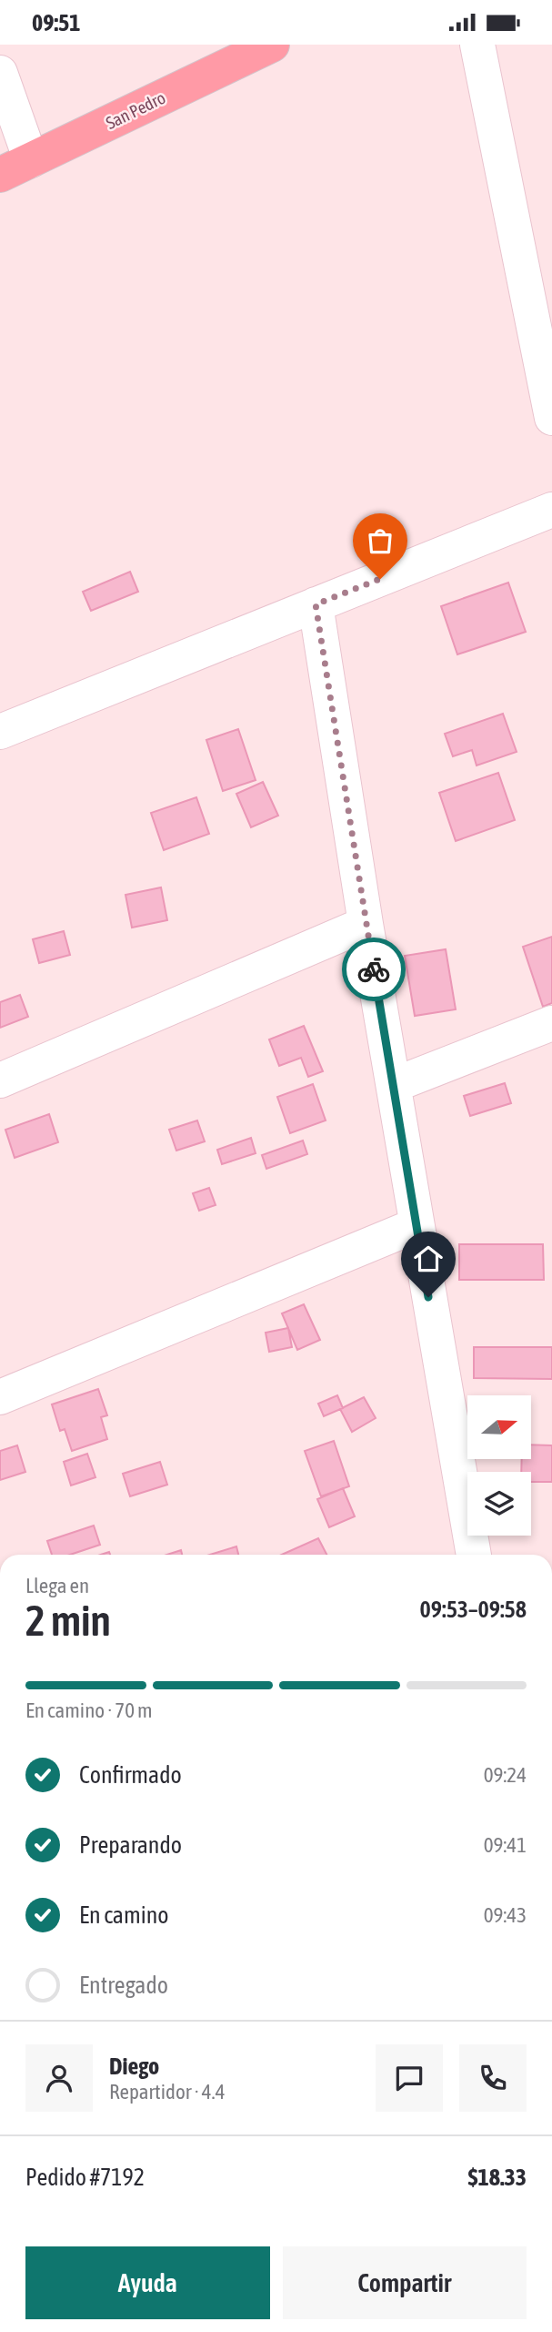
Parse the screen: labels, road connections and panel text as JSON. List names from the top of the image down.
{
  "streets": {
    "main road": ["San Pedro"]
  },
  "north": "right",
  "page": {
    "status": "09:51",
    "heading": ["2 min", "Llega en", "09:53–09:58"],
    "panel": [
      "Diego",
      "Repartidor · 4.4",
      "Pedido #7192",
      "$18.33"
    ],
    "bar": "En camino · 70 m",
    "list": [
      ["Confirmado", "09:24"],
      ["Preparando", "09:41"],
      ["En camino", "09:43"],
      "Entregado"
    ],
    "buttons": ["Ayuda", "Compartir"]
  }
}
